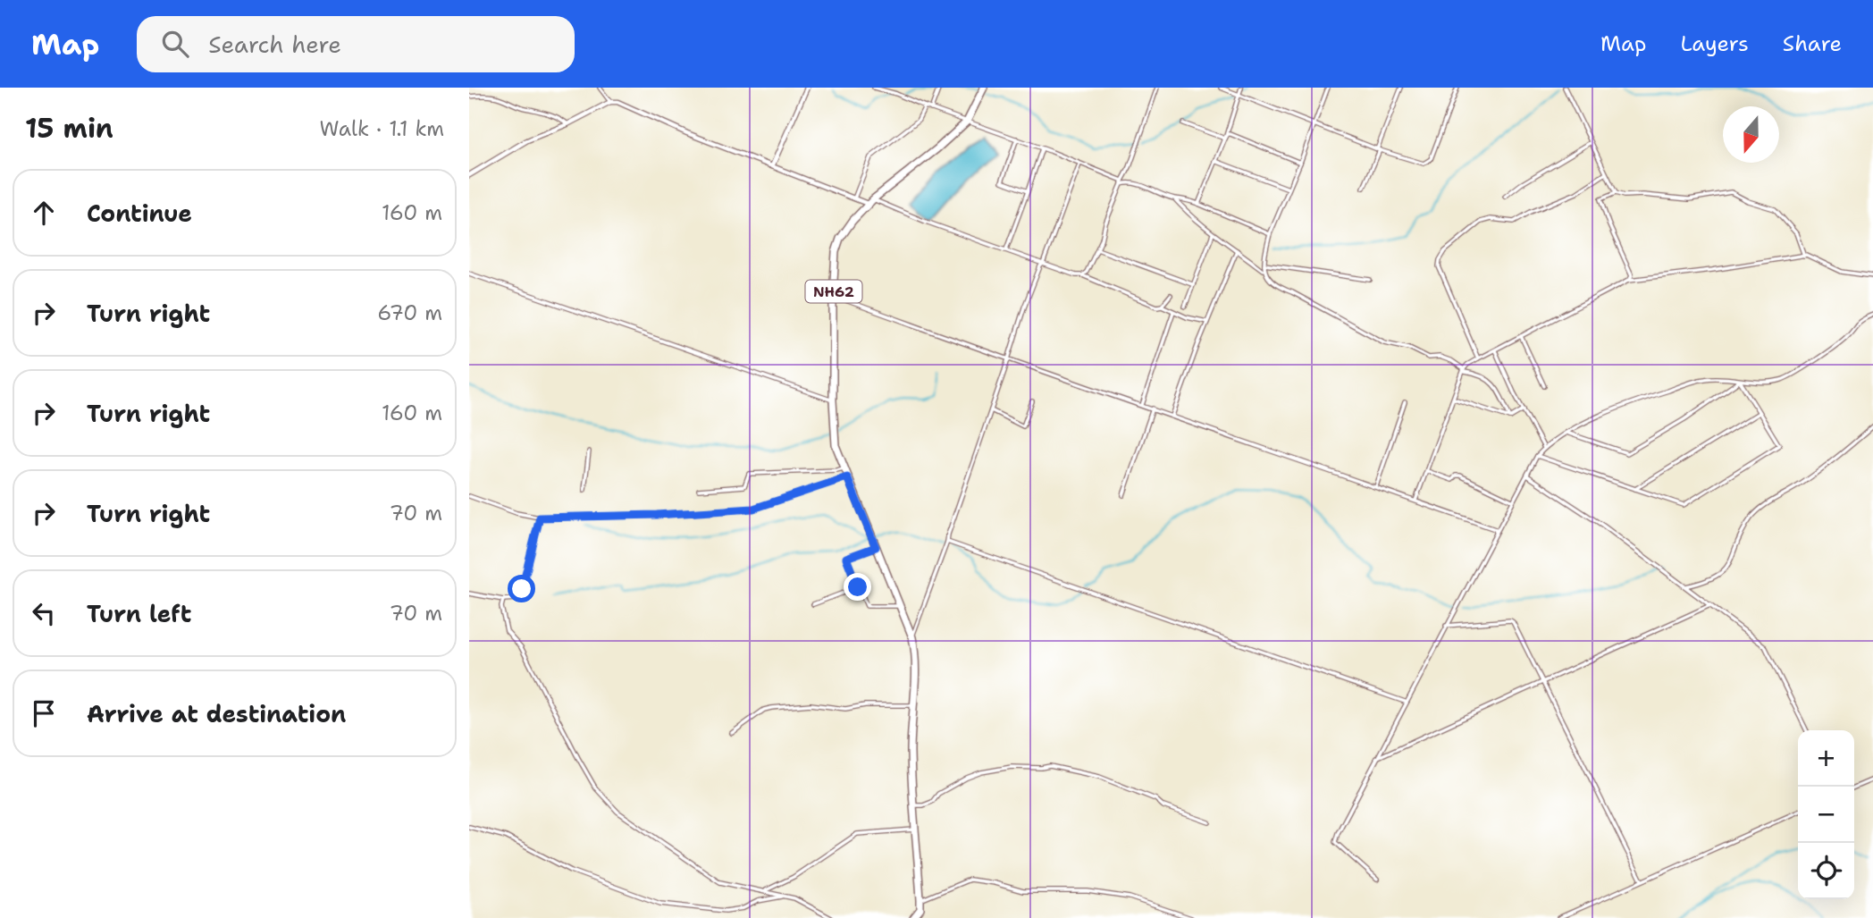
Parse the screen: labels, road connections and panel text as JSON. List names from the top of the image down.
{
  "streets": {
    "main road": ["NH62"]
  },
  "north": "bottom",
  "page": {
    "header": "Map",
    "search": "Search here",
    "nav": ["Map", "Layers", "Share"],
    "heading": ["15 min", "Walk · 1.1 km"],
    "list": [
      ["Continue", "160 m"],
      ["Turn right", "670 m"],
      ["Turn right", "160 m"],
      ["Turn right", "70 m"],
      ["Turn left", "70 m"],
      "Arrive at destination"
    ],
    "map_buttons": ["+", "−"]
  }
}
